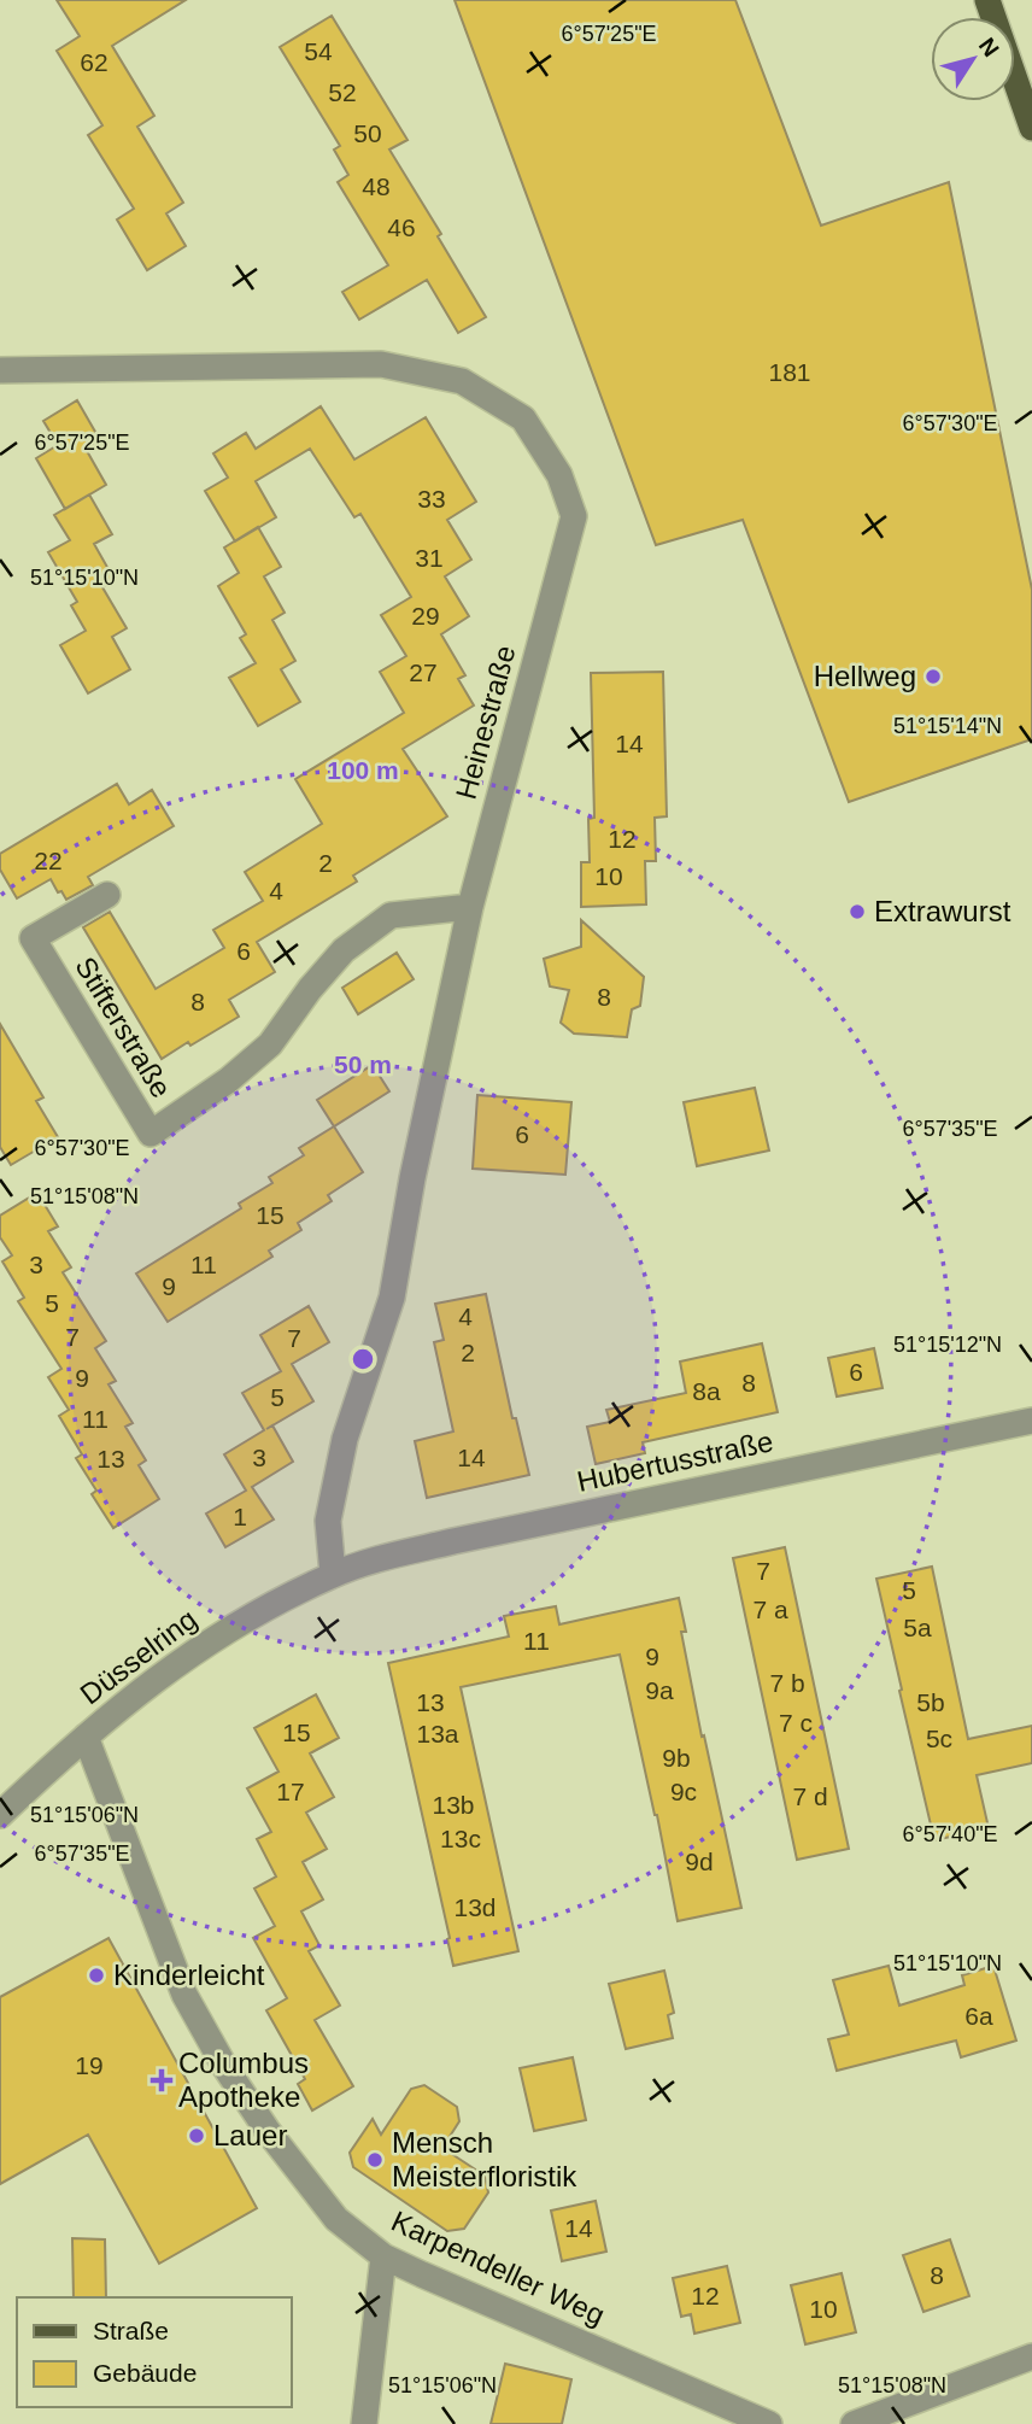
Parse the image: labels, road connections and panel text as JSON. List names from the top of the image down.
{
  "streets": {
    "street": [
      "Heinestraße",
      "Stifterstraße",
      "Hubertusstraße",
      "Düsselring",
      "Karpendeller Weg"
    ]
  },
  "crossings": [
    ["Heinestraße", "Stifterstraße"],
    ["Heinestraße", "Hubertusstraße"],
    ["Heinestraße", "Düsselring"],
    ["Hubertusstraße", "Düsselring"],
    ["Düsselring", "Karpendeller Weg"]
  ],
  "places": {
    "other": [
      "Hellweg",
      "Extrawurst",
      "Kinderleicht",
      "Lauer",
      "Mensch Meisterfloristik"
    ],
    "health": ["Columbus Apotheke"]
  },
  "house_numbers": [
    "54",
    "62",
    "52",
    "50",
    "48",
    "46",
    "181",
    "33",
    "31",
    "29",
    "27",
    "14",
    "12",
    "22",
    "2",
    "10",
    "4",
    "6",
    "8",
    "8",
    "6",
    "15",
    "3",
    "11",
    "9",
    "5",
    "4",
    "7",
    "7",
    "2",
    "6",
    "9",
    "8",
    "8a",
    "5",
    "11",
    "3",
    "14",
    "13",
    "1",
    "7",
    "5",
    "7 a",
    "5a",
    "11",
    "9",
    "7 b",
    "9a",
    "13",
    "5b",
    "7 c",
    "15",
    "13a",
    "5c",
    "9b",
    "17",
    "9c",
    "7 d",
    "13b",
    "13c",
    "9d",
    "13d",
    "6a",
    "19",
    "14",
    "8",
    "12",
    "10"
  ],
  "legend": ["Straße", "Gebäude"],
  "north": "top right",
  "coordinates": [
    "6°57'25\"E",
    "6°57'30\"E",
    "51°15'10\"N",
    "51°15'14\"N",
    "6°57'35\"E",
    "51°15'08\"N",
    "51°15'12\"N",
    "51°15'06\"N",
    "6°57'40\"E"
  ],
  "rings": ["100 m", "50 m"]
}
